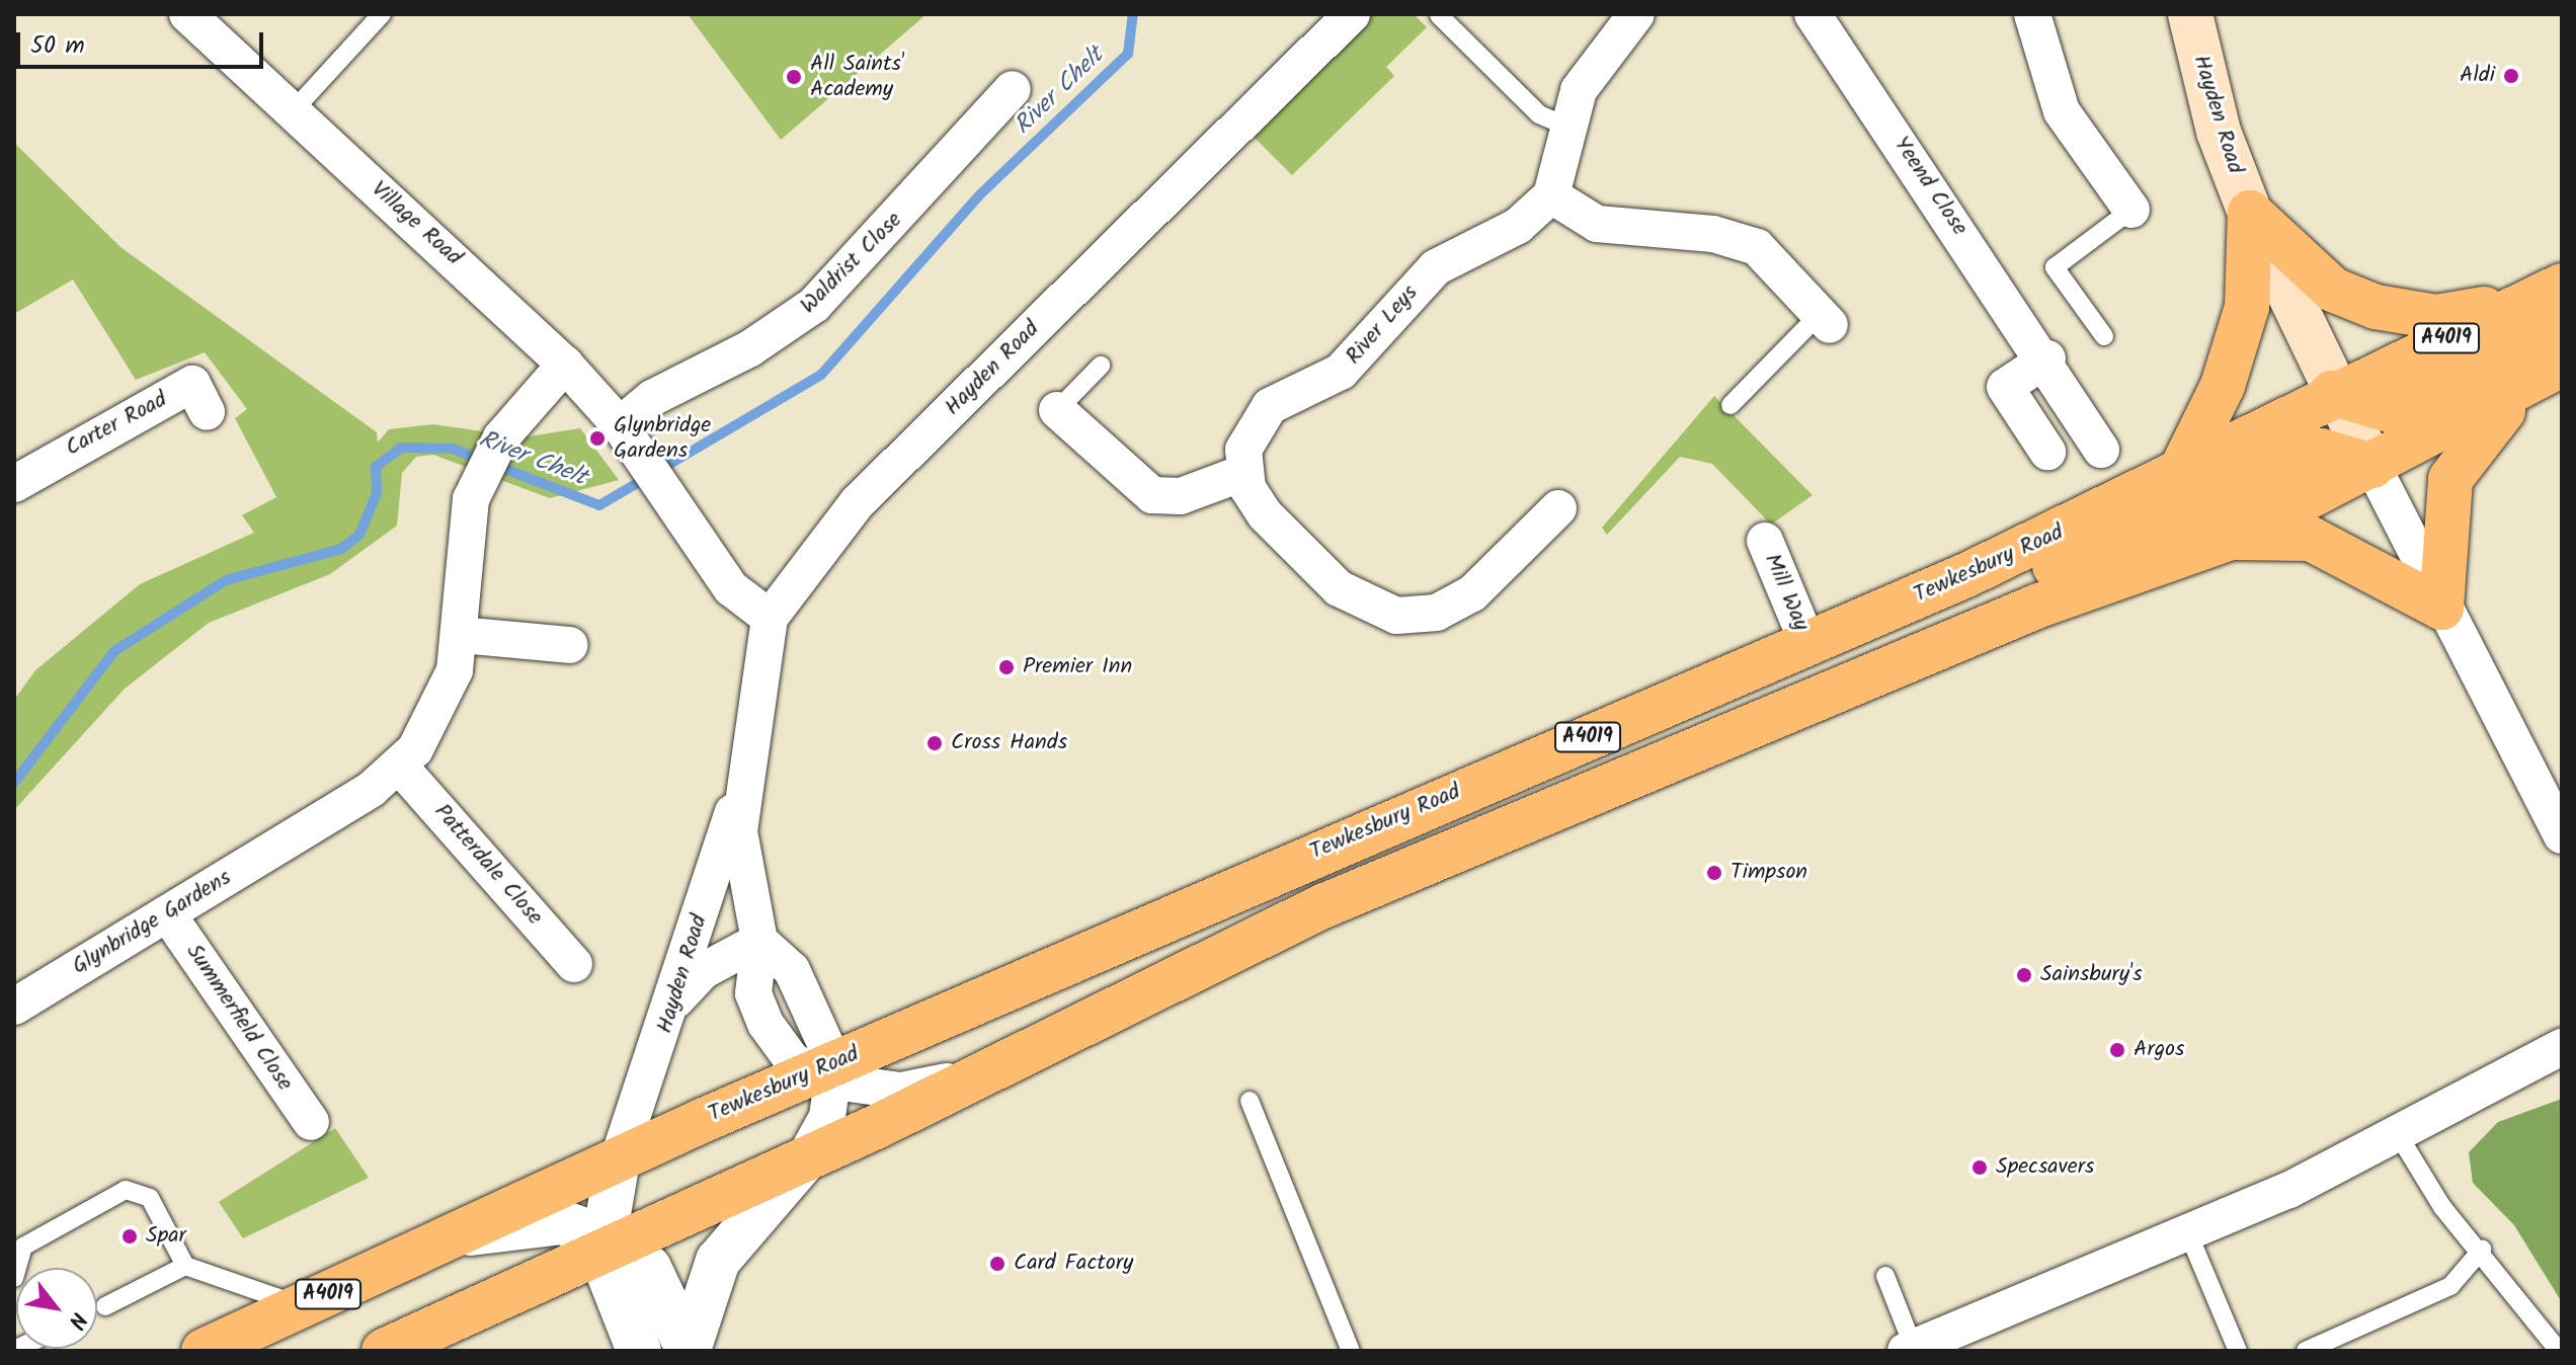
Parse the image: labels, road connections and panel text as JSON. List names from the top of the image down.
{
  "streets": {
    "highway": ["A4019", "Tewkesbury Road"],
    "main road": ["Hayden Road"],
    "street": [
      "Yeend Close",
      "Village Road",
      "Waldrist Close",
      "River Leys",
      "Carter Road",
      "Mill Way",
      "Patterdale Close",
      "Glynbridge Gardens",
      "Summerfield Close"
    ]
  },
  "crossings": [
    ["Hayden Road", "Village Road"],
    ["Hayden Road", "A4019"],
    ["Hayden Road", "Tewkesbury Road"],
    ["Village Road", "Waldrist Close"],
    ["Village Road", "Glynbridge Gardens"],
    ["Tewkesbury Road", "Mill Way"],
    ["Patterdale Close", "Glynbridge Gardens"],
    ["Glynbridge Gardens", "Summerfield Close"]
  ],
  "water": ["River Chelt"],
  "places": [
    "Aldi",
    "All Saints' Academy",
    "Glynbridge Gardens",
    "Premier Inn",
    "Cross Hands",
    "Timpson",
    "Sainsbury's",
    "Argos",
    "Specsavers",
    "Spar",
    "Card Factory"
  ],
  "scale_bar": "50 m",
  "north": "bottom right"
}
